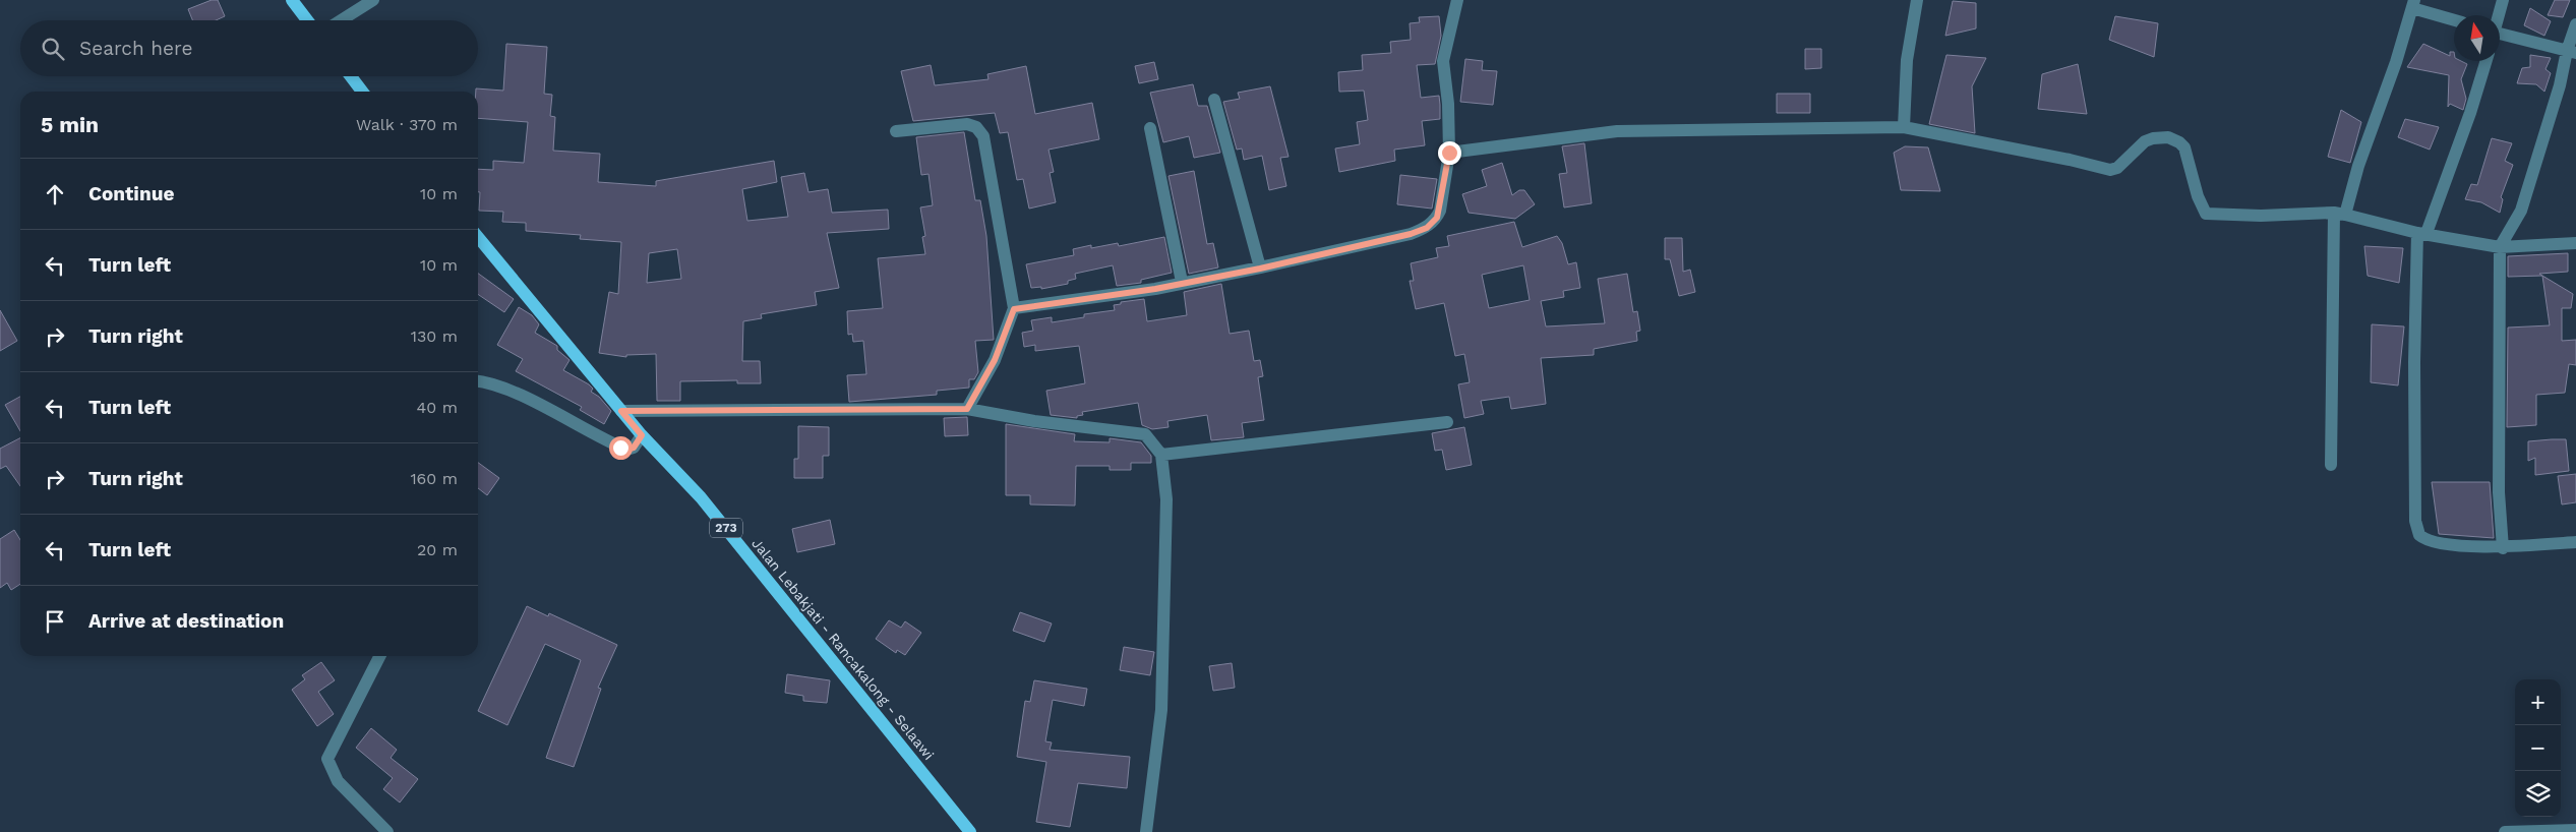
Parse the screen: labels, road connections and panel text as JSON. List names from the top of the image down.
{
  "streets": {
    "main road": ["273", "Jalan Lebakjati - Rancakalong - Selaawi"]
  },
  "north": "top",
  "page": {
    "search": "Search here",
    "heading": ["5 min", "Walk · 370 m"],
    "list": [
      ["Continue", "10 m"],
      ["Turn left", "10 m"],
      ["Turn right", "130 m"],
      ["Turn left", "40 m"],
      ["Turn right", "160 m"],
      ["Turn left", "20 m"],
      "Arrive at destination"
    ],
    "map_buttons": ["+", "−"]
  }
}
